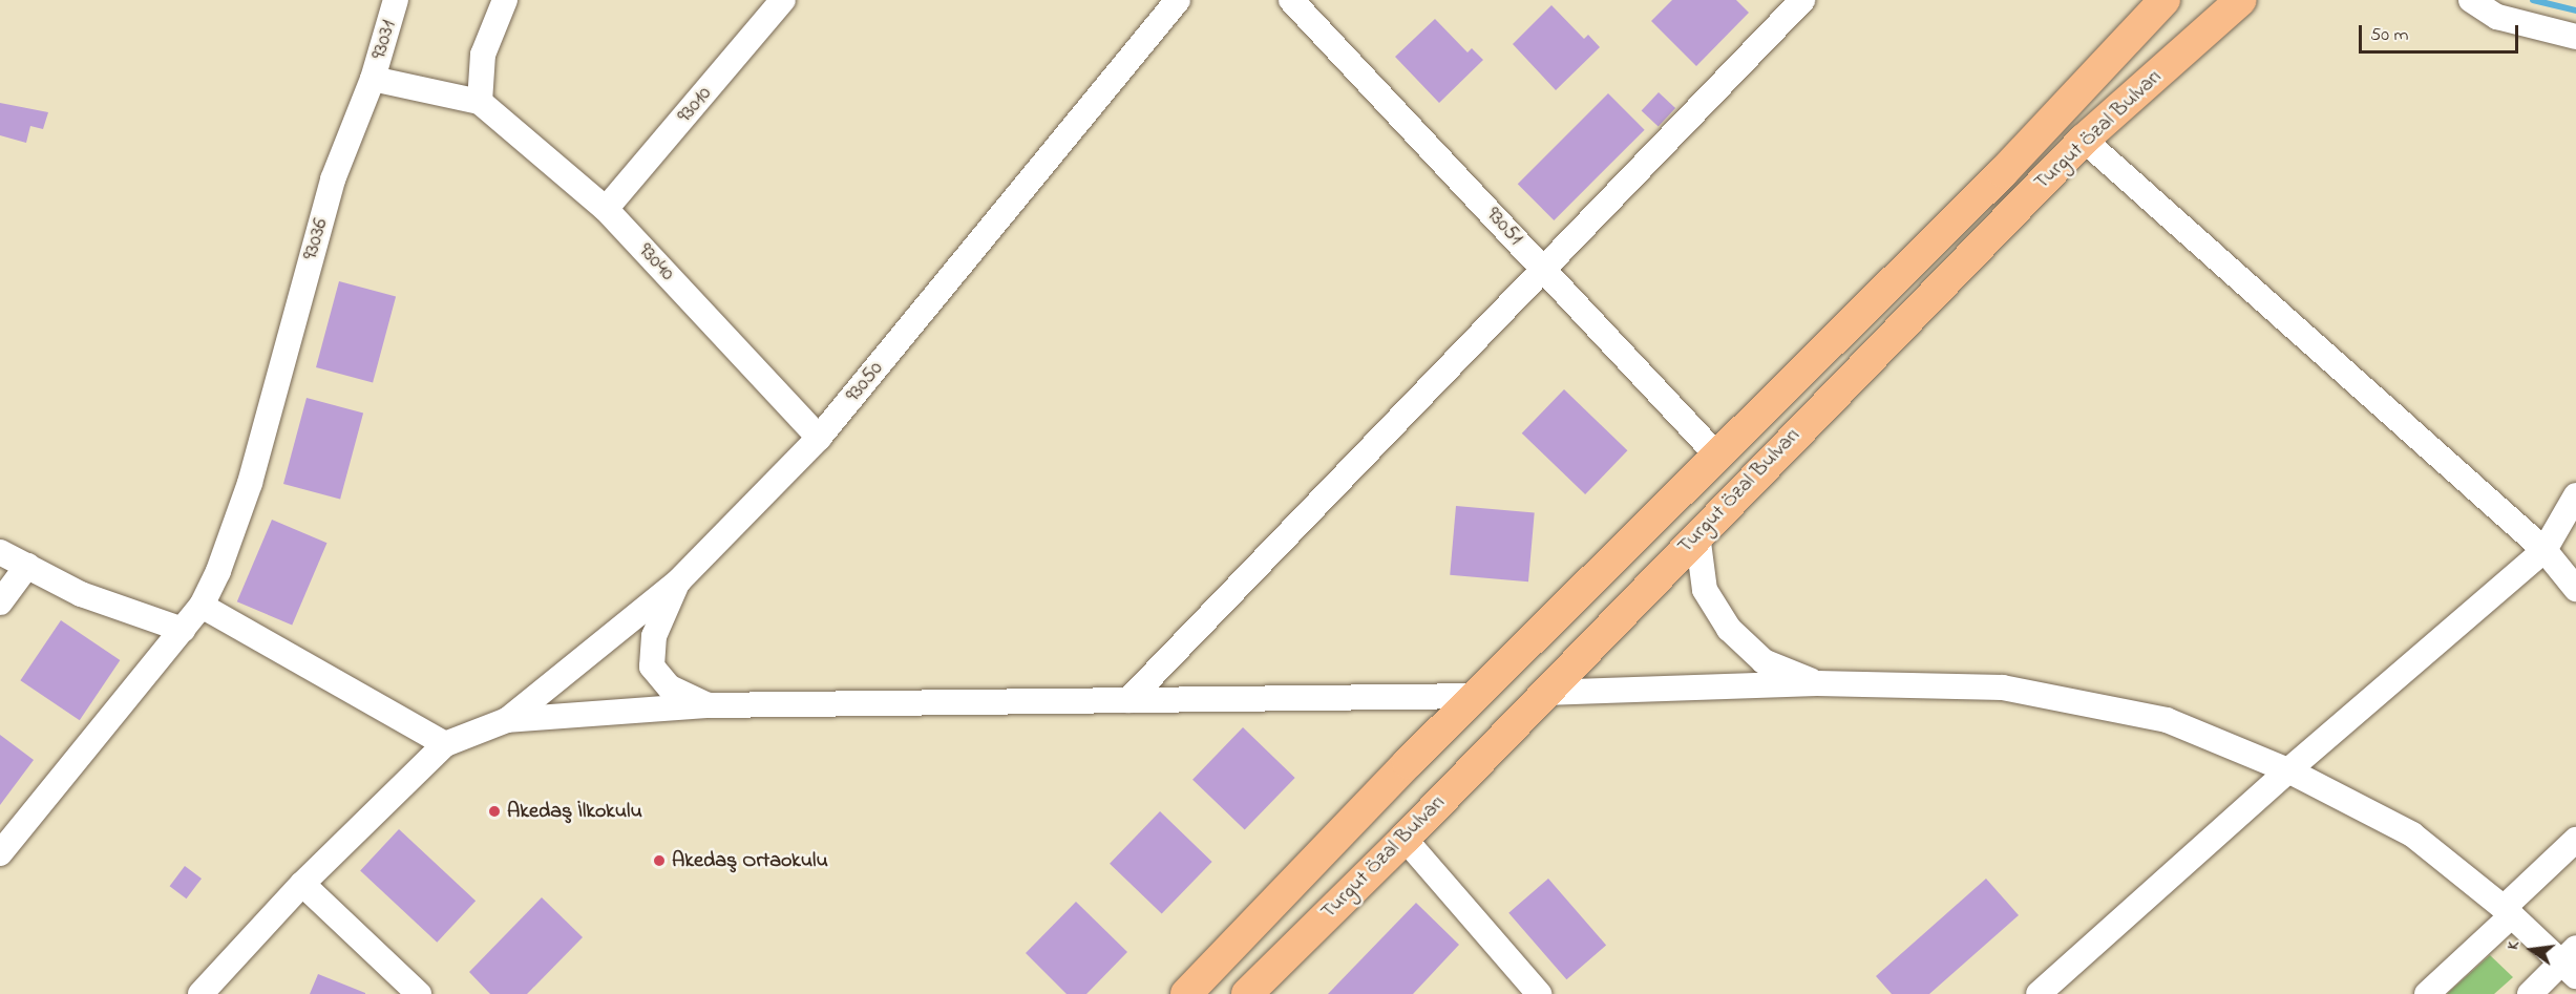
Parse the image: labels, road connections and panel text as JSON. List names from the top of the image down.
{
  "streets": {
    "main road": ["Turgut Özal Bulvarı"],
    "street": [
      "93031",
      "93010",
      "93051",
      "93036",
      "93040",
      "93050"
    ]
  },
  "crossings": [
    ["93031", "93036"],
    ["93010", "93040"],
    ["Turgut Özal Bulvarı", "93051"],
    ["93040", "93050"]
  ],
  "places": ["Akedaş İlkokulu", "Akedaş Ortaokulu"],
  "scale_bar": "50 m",
  "north": "left"
}
